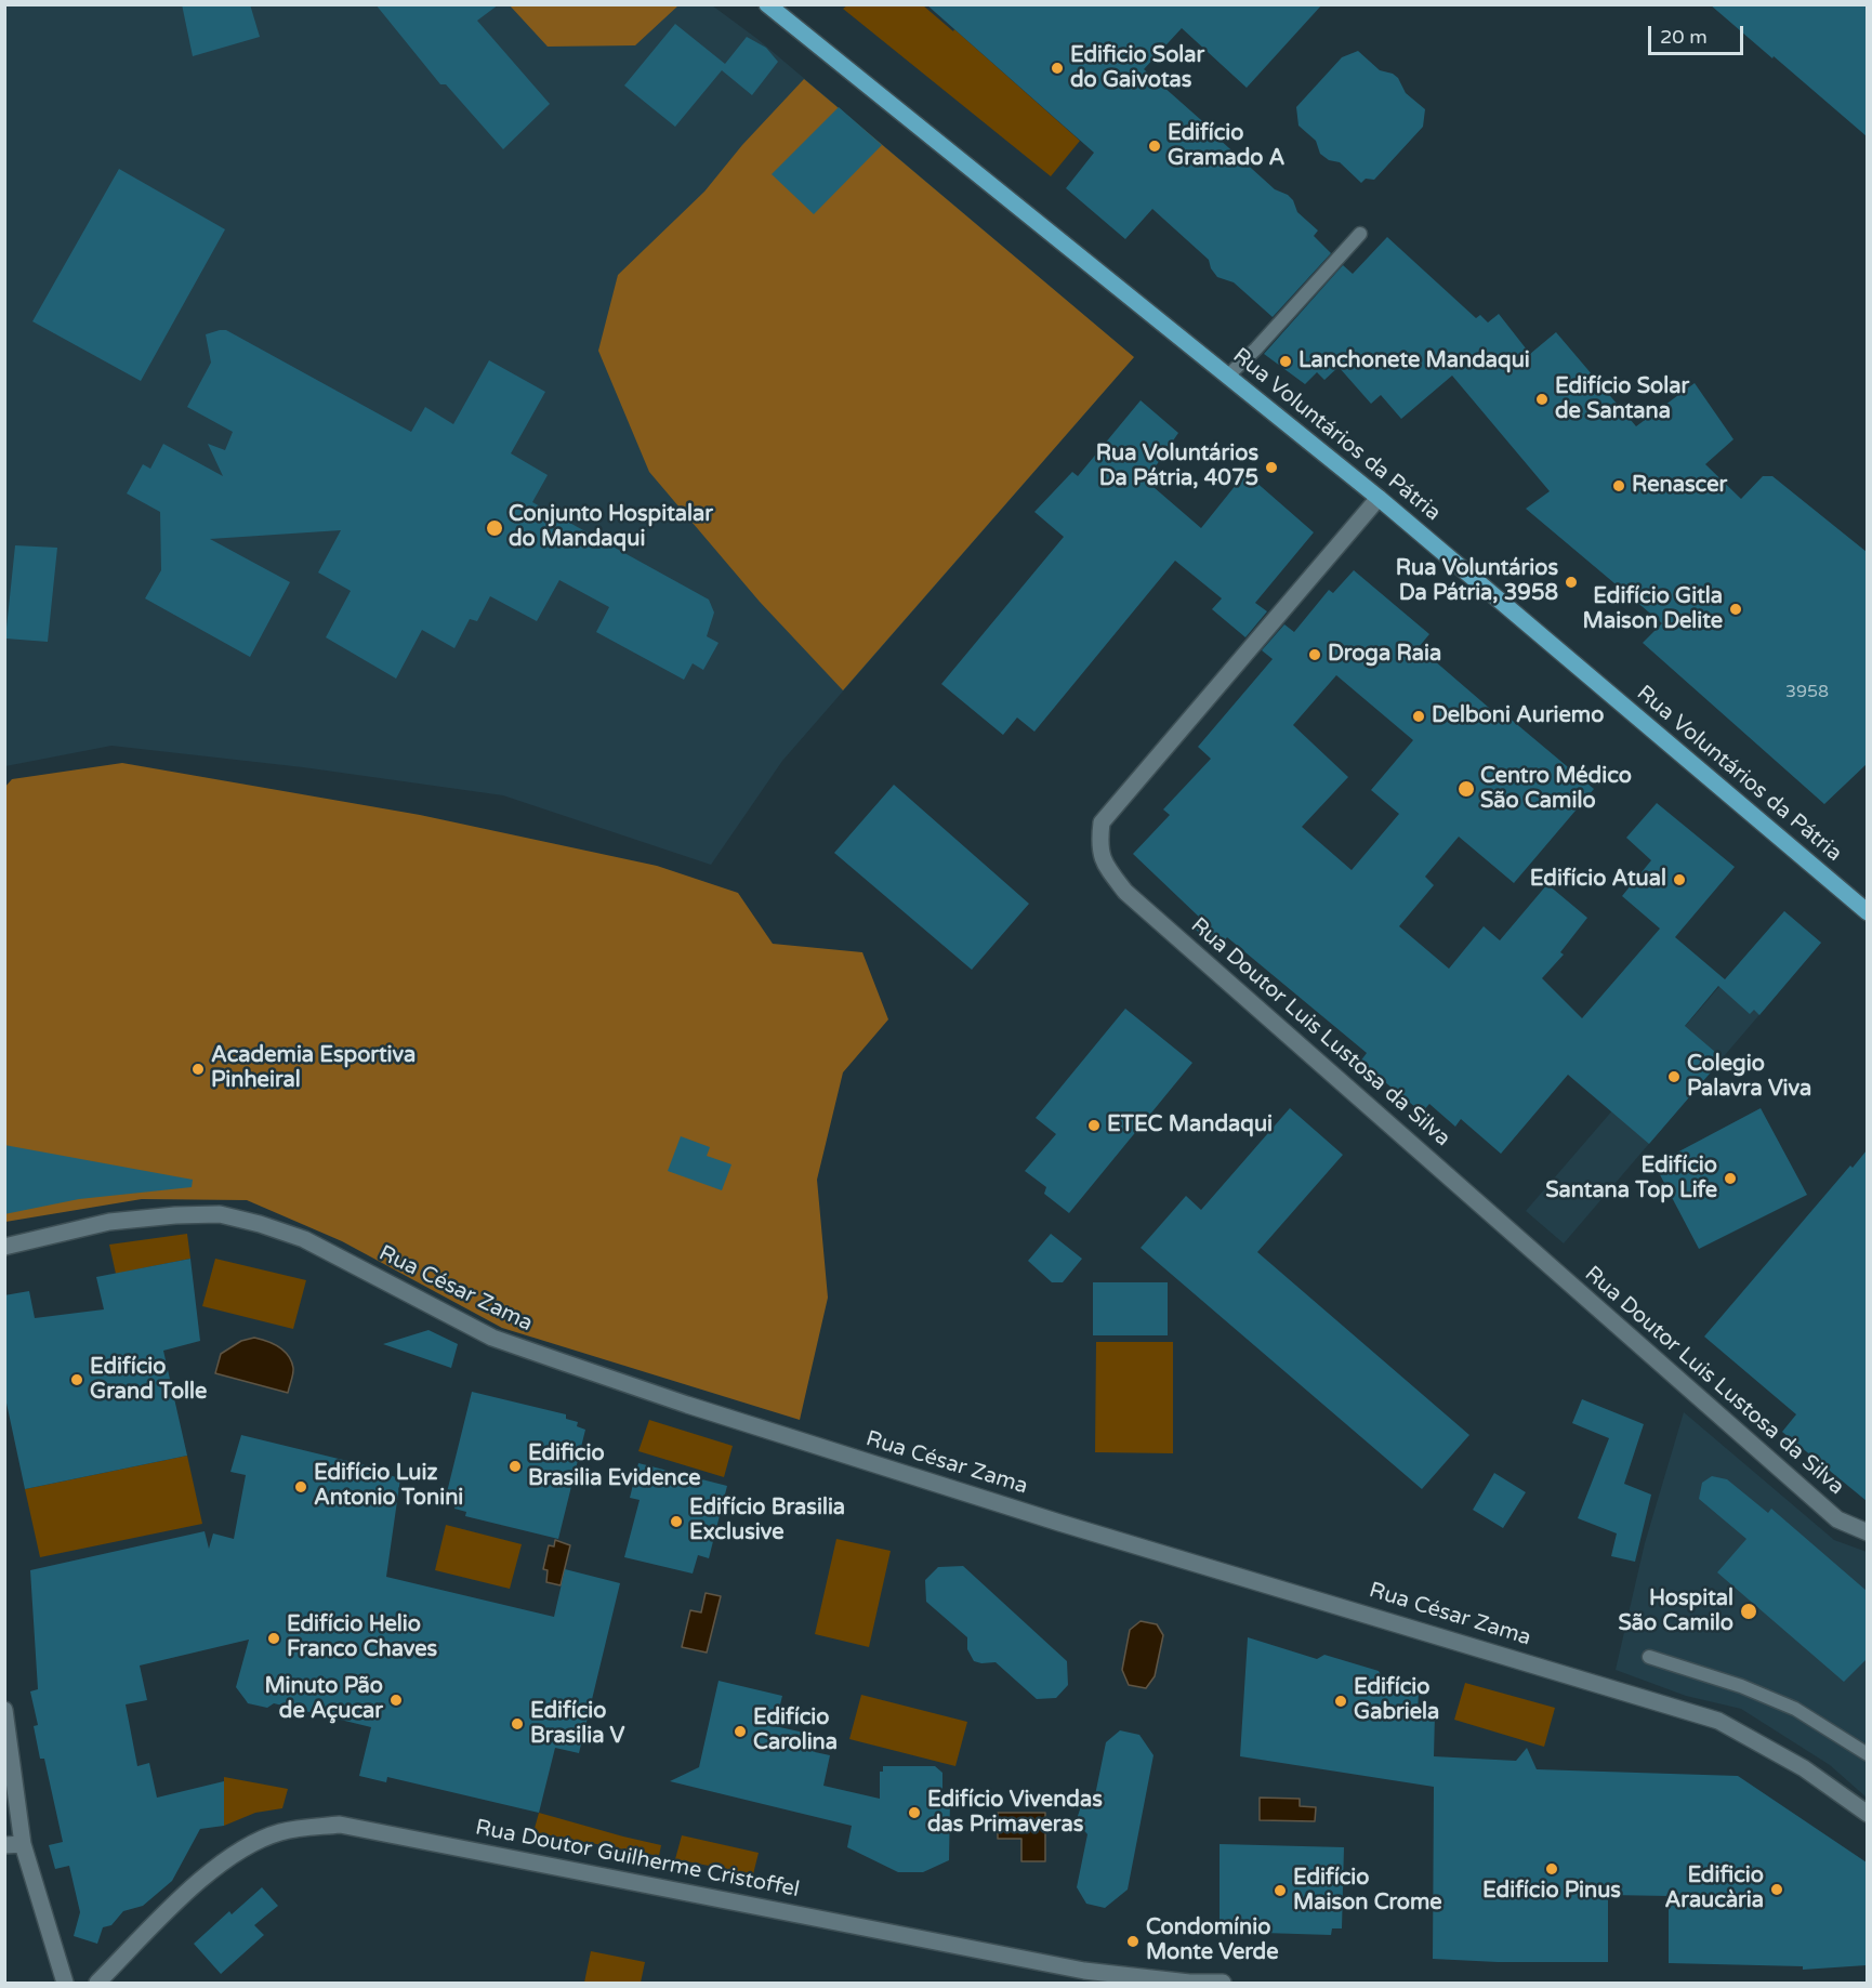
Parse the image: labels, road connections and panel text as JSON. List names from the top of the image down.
{
  "streets": {
    "main road": ["Rua Voluntários da Pátria"],
    "street": ["Rua Doutor Luis Lustosa da Silva", "Rua César Zama", "Rua Doutor Guilherme Cristoffel"]
  },
  "crossings": [
    ["Rua Voluntários da Pátria", "Rua Doutor Luis Lustosa da Silva"]
  ],
  "places": [
    "Edificio Solar do Gaivotas",
    "Edifício Gramado A",
    "Lanchonete Mandaqui",
    "Edifício Solar de Santana",
    "Rua Voluntários Da Pátria, 4075",
    "Renascer",
    "Conjunto Hospitalar do Mandaqui",
    "Rua Voluntários Da Pátria, 3958",
    "Edifício Gitla Maison Delite",
    "Droga Raia",
    "Delboni Auriemo",
    "Centro Médico São Camilo",
    "Edifício Atual",
    "Academia Esportiva Pinheiral",
    "Colegio Palavra Viva",
    "ETEC Mandaqui",
    "Edifício Santana Top Life",
    "Edifício Grand Tolle",
    "Edificio Brasilia Evidence",
    "Edifício Luiz Antonio Tonini",
    "Edifício Brasilia Exclusive",
    "Hospital São Camilo",
    "Edifício Helio Franco Chaves",
    "Minuto Pão de Açucar",
    "Edifício Gabriela",
    "Edifício Brasilia V",
    "Edifício Carolina",
    "Edifício Vivendas das Primaveras",
    "Edifício Pinus",
    "Edificio Araucària",
    "Edifício Maison Crome",
    "Condomínio Monte Verde"
  ],
  "house_numbers": ["3958"],
  "scale_bar": "20 m"
}
